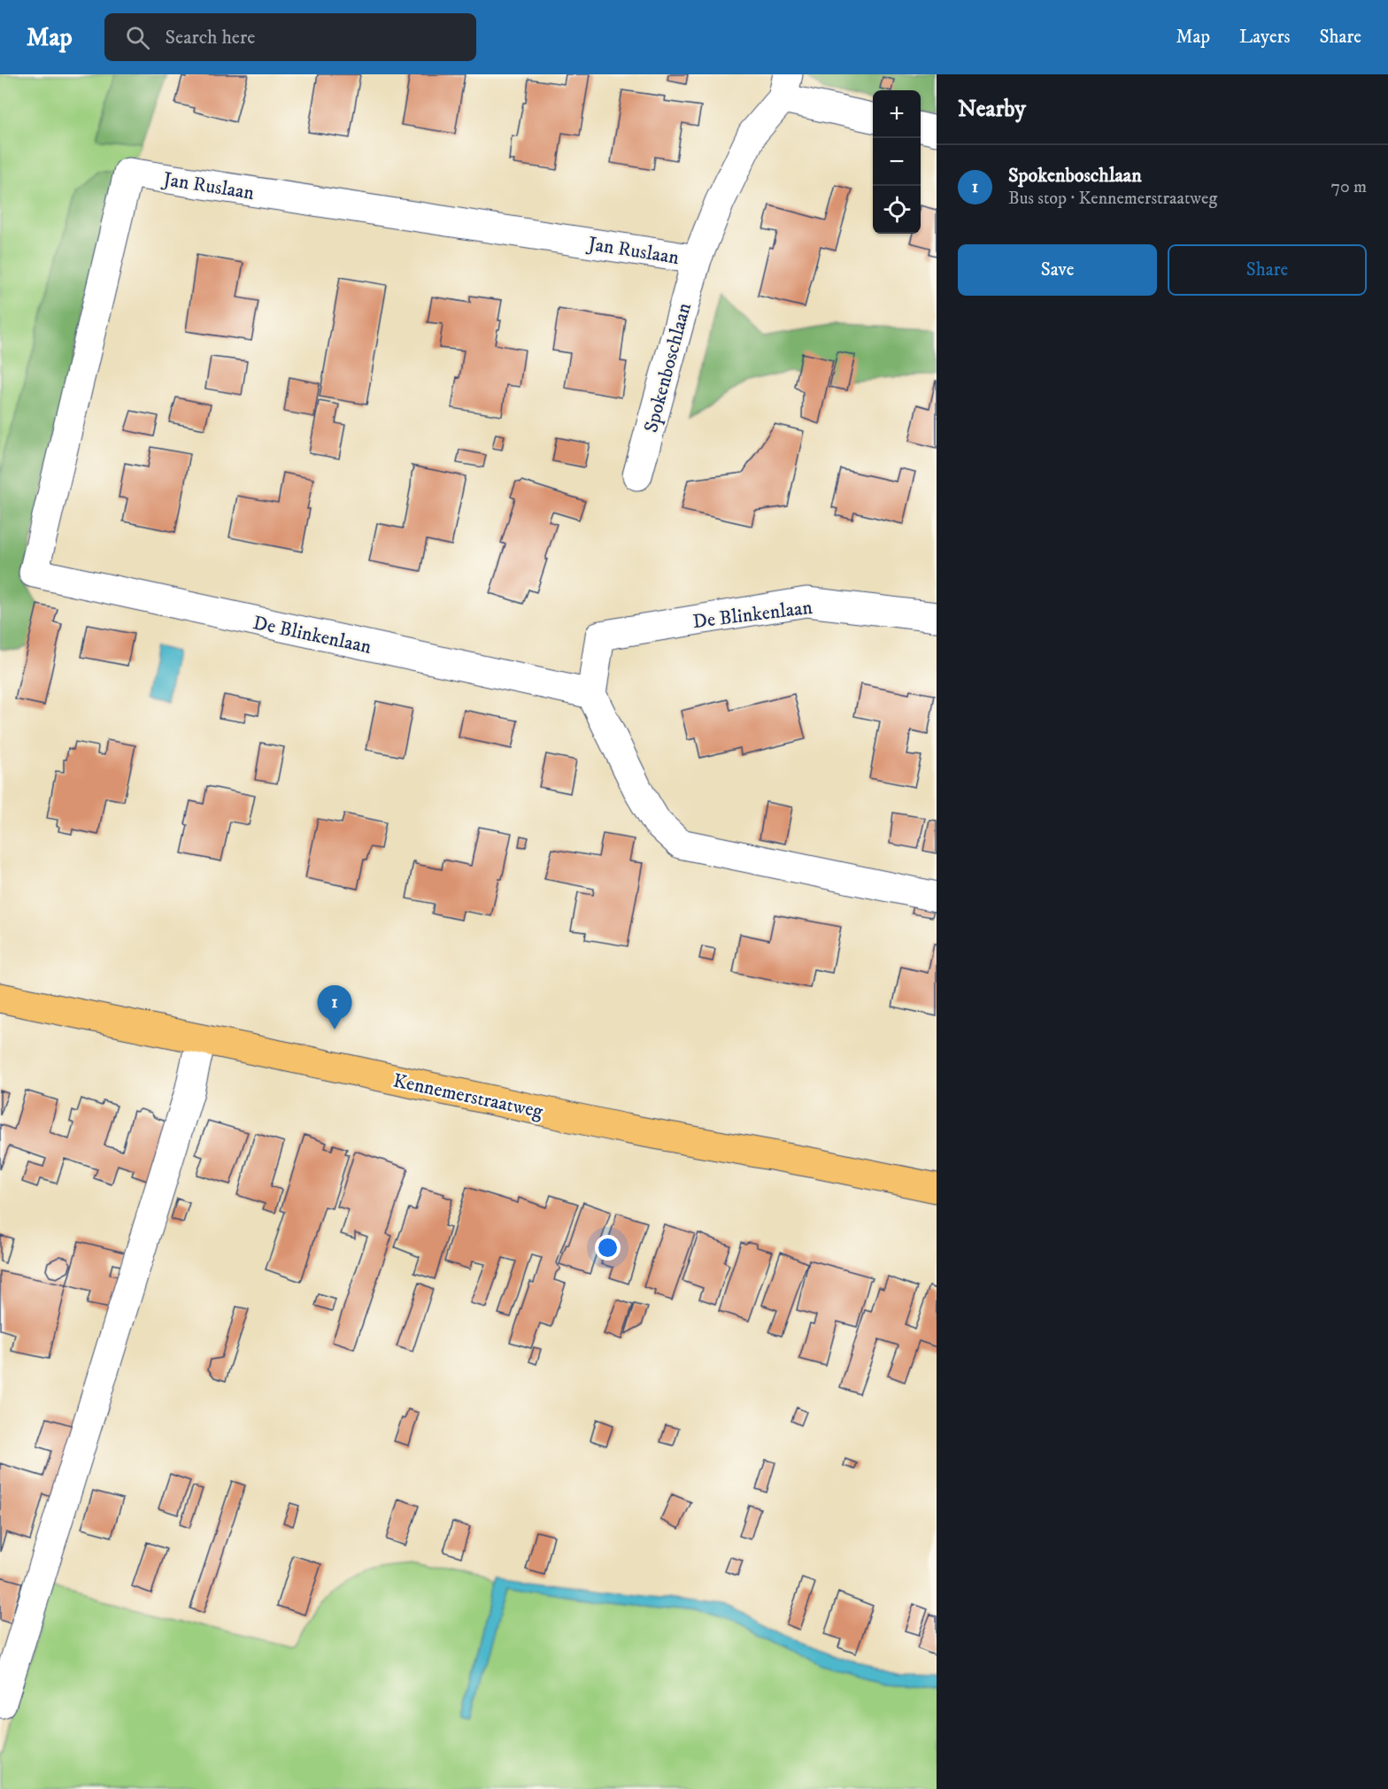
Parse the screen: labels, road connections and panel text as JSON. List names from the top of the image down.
{
  "streets": {
    "main road": ["Kennemerstraatweg"],
    "street": ["Jan Ruslaan", "Spokenboschlaan", "De Blinkenlaan"]
  },
  "crossings": [
    ["Jan Ruslaan", "Spokenboschlaan"],
    ["Jan Ruslaan", "De Blinkenlaan"]
  ],
  "page": {
    "header": "Map",
    "search": "Search here",
    "nav": ["Map", "Layers", "Share"],
    "heading": "Nearby",
    "map_buttons": ["+", "−"],
    "list": [
      {
        "mark": "1",
        "name": "Spokenboschlaan",
        "note": "Bus stop · Kennemerstraatweg",
        "value": "70 m"
      }
    ],
    "buttons": ["Save", "Share"],
    "pins": "1"
  }
}
